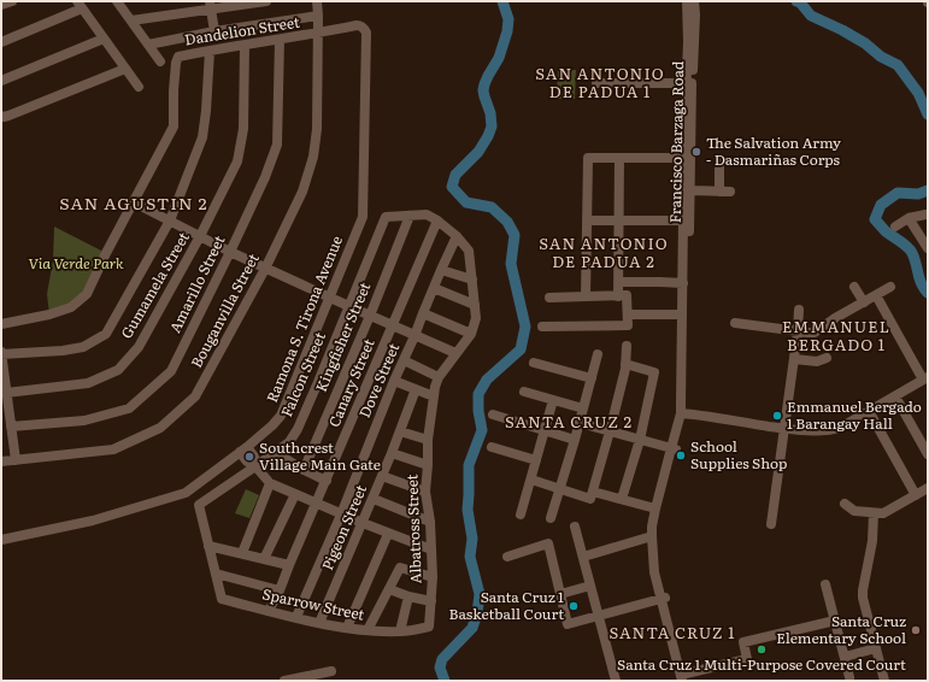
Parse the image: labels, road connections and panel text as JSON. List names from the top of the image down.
{
  "streets": {
    "street": [
      "Dandelion Street",
      "Francisco Barzaga Road",
      "Amarillo Street",
      "Gumamela Street",
      "Bouganvilla Street",
      "Ramona S. Tirona Avenue",
      "Kingfisher Street",
      "Falcon Street",
      "Dove Street",
      "Canary Street",
      "Pigeon Street",
      "Albatross Street",
      "Sparrow Street"
    ]
  },
  "crossings": [
    ["Dandelion Street", "Amarillo Street"],
    ["Dandelion Street", "Gumamela Street"],
    ["Dandelion Street", "Bouganvilla Street"],
    ["Dandelion Street", "Ramona S. Tirona Avenue"],
    ["Bouganvilla Street", "Ramona S. Tirona Avenue"],
    ["Kingfisher Street", "Albatross Street"],
    ["Falcon Street", "Albatross Street"],
    ["Dove Street", "Albatross Street"],
    ["Dove Street", "Sparrow Street"],
    ["Canary Street", "Albatross Street"],
    ["Canary Street", "Sparrow Street"],
    ["Pigeon Street", "Sparrow Street"],
    ["Albatross Street", "Sparrow Street"]
  ],
  "districts": [
    "SAN ANTONIO DE PADUA 1",
    "SAN AGUSTIN 2",
    "SAN ANTONIO DE PADUA 2",
    "EMMANUEL BERGADO 1",
    "SANTA CRUZ 2",
    "SANTA CRUZ 1"
  ],
  "parks": ["Via Verde Park"],
  "places": [
    "The Salvation Army - Dasmariñas Corps",
    "Emmanuel Bergado 1 Barangay Hall",
    "School Supplies Shop",
    "Southcrest Village Main Gate",
    "Santa Cruz 1 Basketball Court",
    "Santa Cruz Elementary School",
    "Santa Cruz 1 Multi-Purpose Covered Court"
  ]
}
